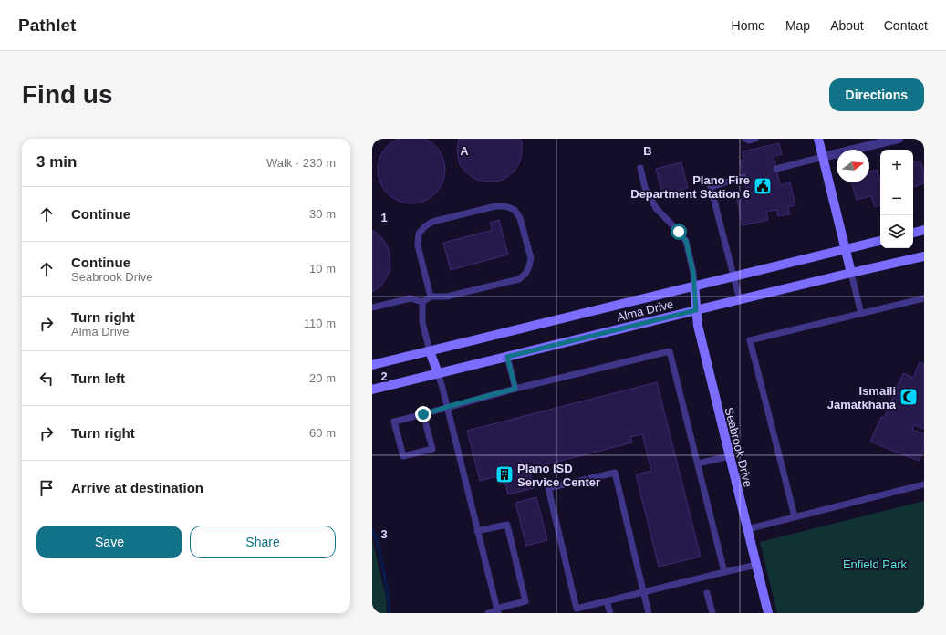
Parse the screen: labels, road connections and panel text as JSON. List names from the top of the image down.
{
  "streets": {
    "main road": ["Alma Drive", "Seabrook Drive"]
  },
  "crossings": [
    ["Alma Drive", "Seabrook Drive"]
  ],
  "parks": ["Enfield Park"],
  "places": {
    "public building": ["Plano Fire Department Station 6"],
    "mosque": ["Ismaili Jamatkhana"],
    "building": ["Plano ISD Service Center"]
  },
  "north": "right",
  "page": {
    "header": "Pathlet",
    "nav": [
      "Home",
      "Map",
      "About",
      "Contact"
    ],
    "buttons": [
      "Directions",
      ["Save", "Share"]
    ],
    "title": "Find us",
    "heading": ["3 min", "Walk · 230 m"],
    "map_buttons": ["+", "−"],
    "list": [
      ["Continue", "30 m"],
      ["Continue", "Seabrook Drive", "10 m"],
      ["Turn right", "Alma Drive", "110 m"],
      ["Turn left", "20 m"],
      ["Turn right", "60 m"],
      "Arrive at destination"
    ]
  },
  "grid": {
    "columns": ["A", "B"],
    "rows": ["1", "2", "3"]
  }
}
